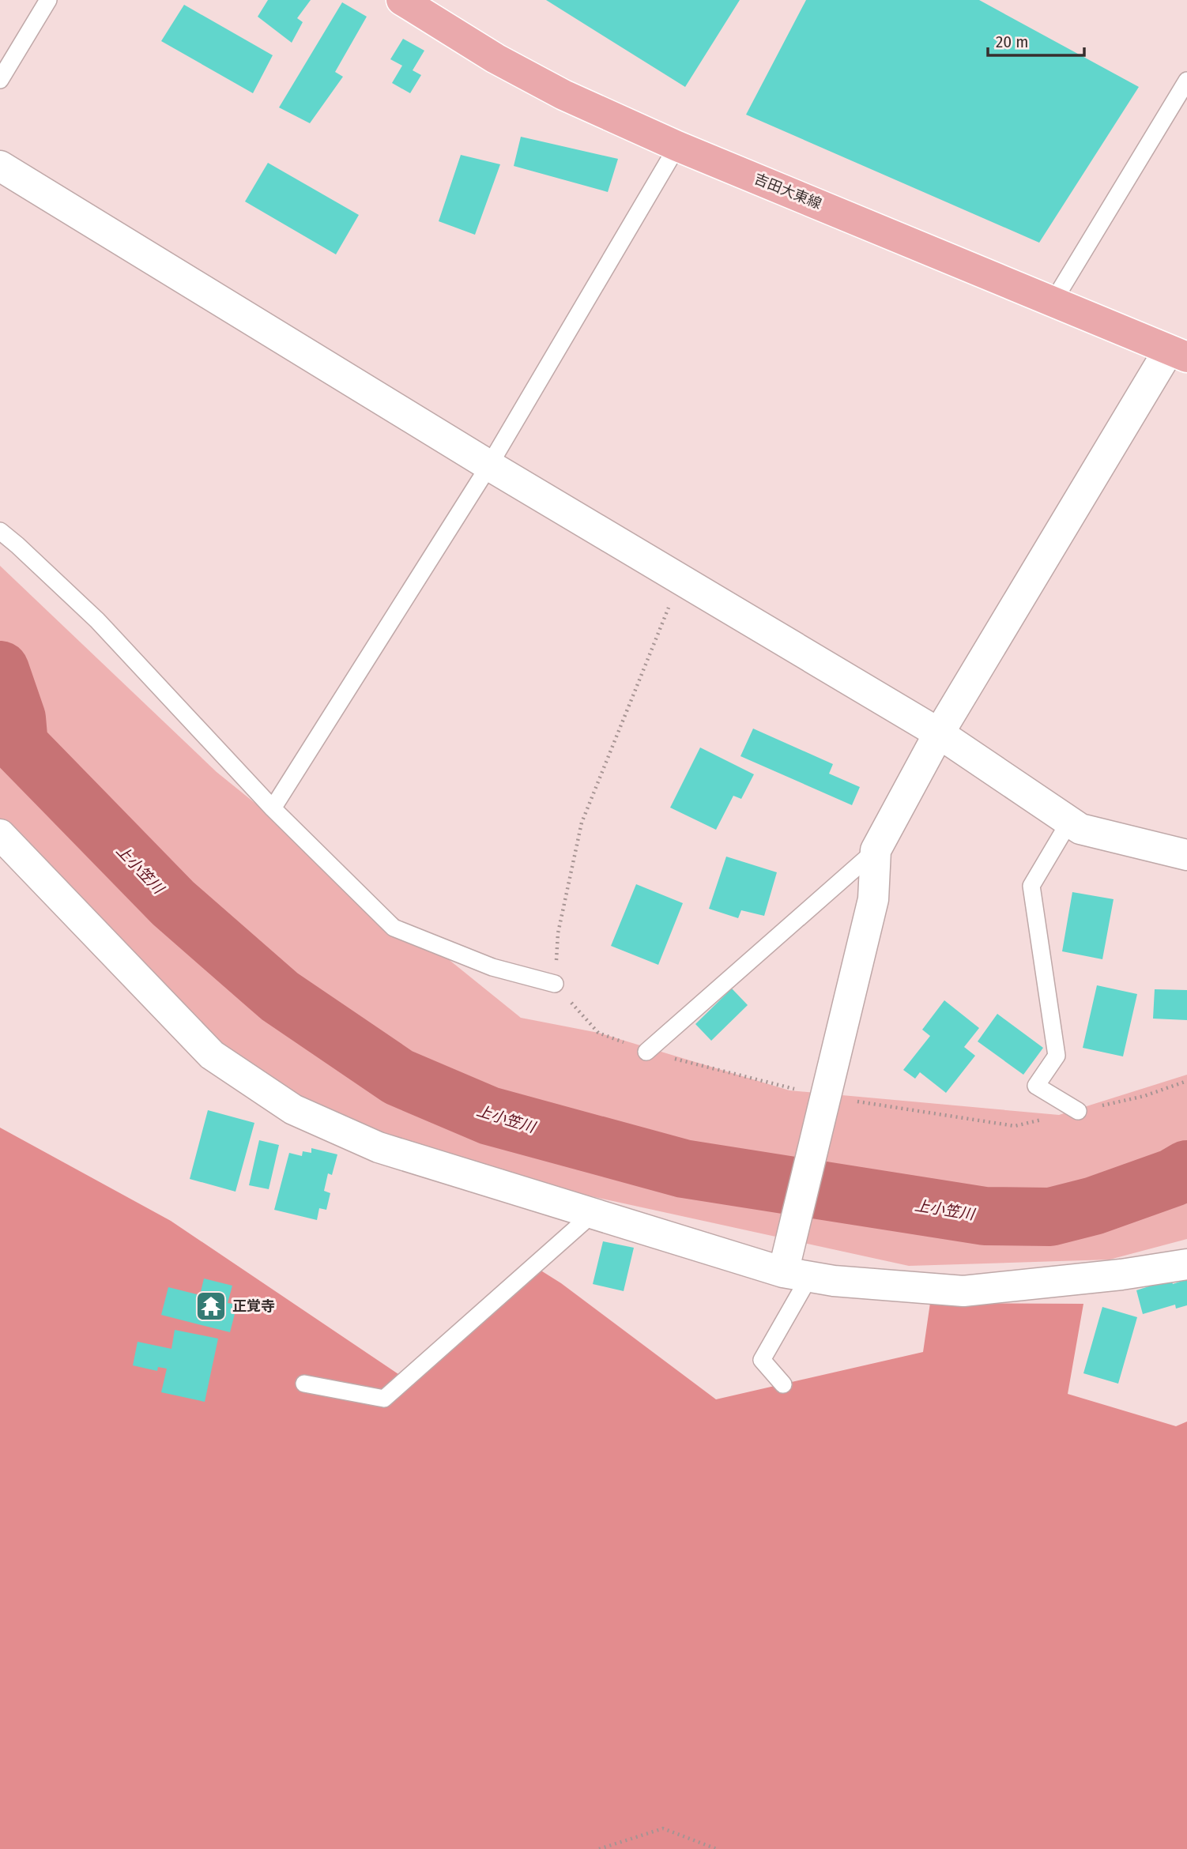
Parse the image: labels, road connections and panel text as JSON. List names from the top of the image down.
{
  "streets": {
    "main road": ["吉田大東線"]
  },
  "water": ["上小笠川"],
  "places": {
    "temple": ["正覚寺"]
  },
  "scale_bar": "20 m"
}
